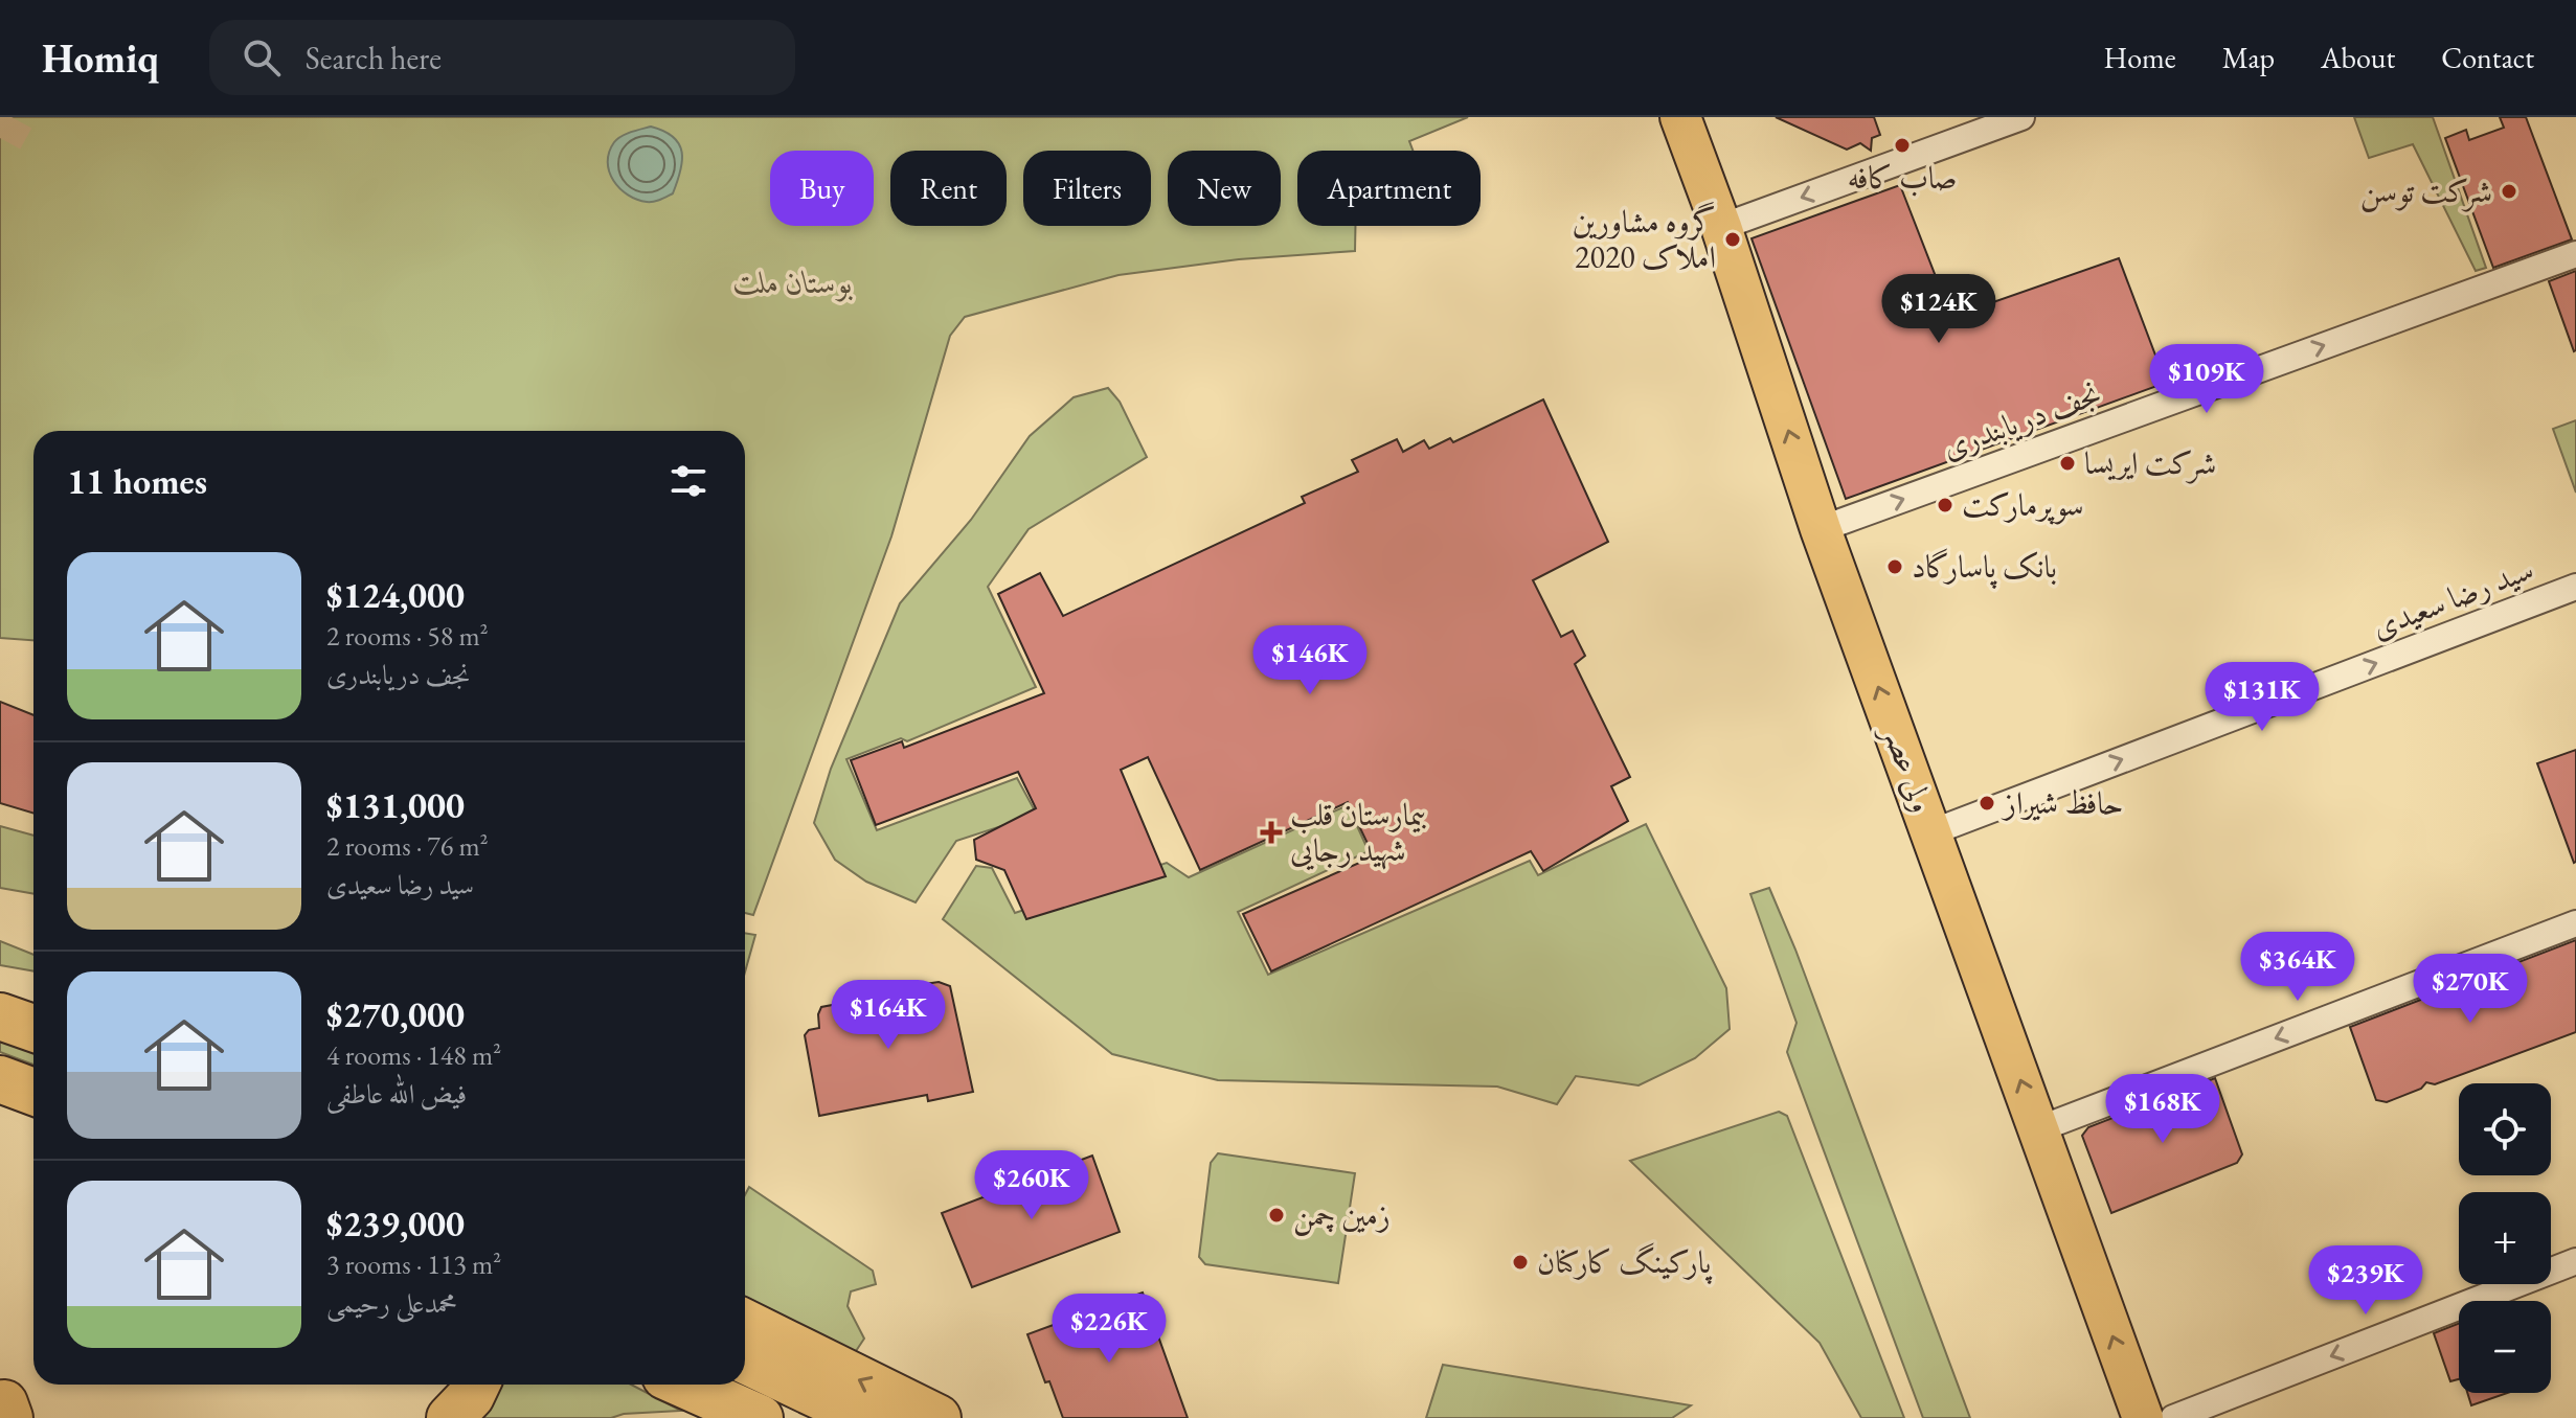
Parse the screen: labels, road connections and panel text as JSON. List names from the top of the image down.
{
  "streets": {
    "main road": ["ولی عصر"],
    "street": ["نجف دریابندری", "سید رضا سعیدی"]
  },
  "crossings": [
    ["نجف دریابندری", "ولی عصر"],
    ["سید رضا سعیدی", "ولی عصر"]
  ],
  "one_way": ["نجف دریابندری", "سید رضا سعیدی", "ولی عصر"],
  "parks": ["بوستان ملت"],
  "places": {
    "other": [
      "صاب کافه",
      "شرکت توسن",
      "گروه مشاورین املاک 2020",
      "شرکت ایریسا",
      "سوپرمارکت",
      "بانک پاسارگاد",
      "حافظ شیراز",
      "زمین چمن",
      "پارکینگ کارکنان"
    ],
    "health": ["بیمارستان قلب شهید رجایی"]
  },
  "page": {
    "header": "Homiq",
    "search": "Search here",
    "nav": [
      "Home",
      "Map",
      "About",
      "Contact"
    ],
    "chip": [
      "Buy",
      "Rent",
      "Filters",
      "New",
      "Apartment"
    ],
    "price": [
      "$124K",
      "$109K",
      "$146K",
      "$131K",
      "$364K",
      "$270K",
      "$164K",
      "$168K",
      "$260K",
      "$239K",
      "$226K"
    ],
    "heading": "11 homes",
    "list": [
      {
        "name": "$124,000",
        "note": "2 rooms · 58 m² · نجف دریابندری"
      },
      {
        "name": "$131,000",
        "note": "2 rooms · 76 m² · سید رضا سعیدی"
      },
      {
        "name": "$270,000",
        "note": "4 rooms · 148 m² · فیض الله عاطفی"
      },
      {
        "name": "$239,000",
        "note": "3 rooms · 113 m² · محمدعلی رحیمی"
      }
    ],
    "map_buttons": ["+", "−"]
  }
}
